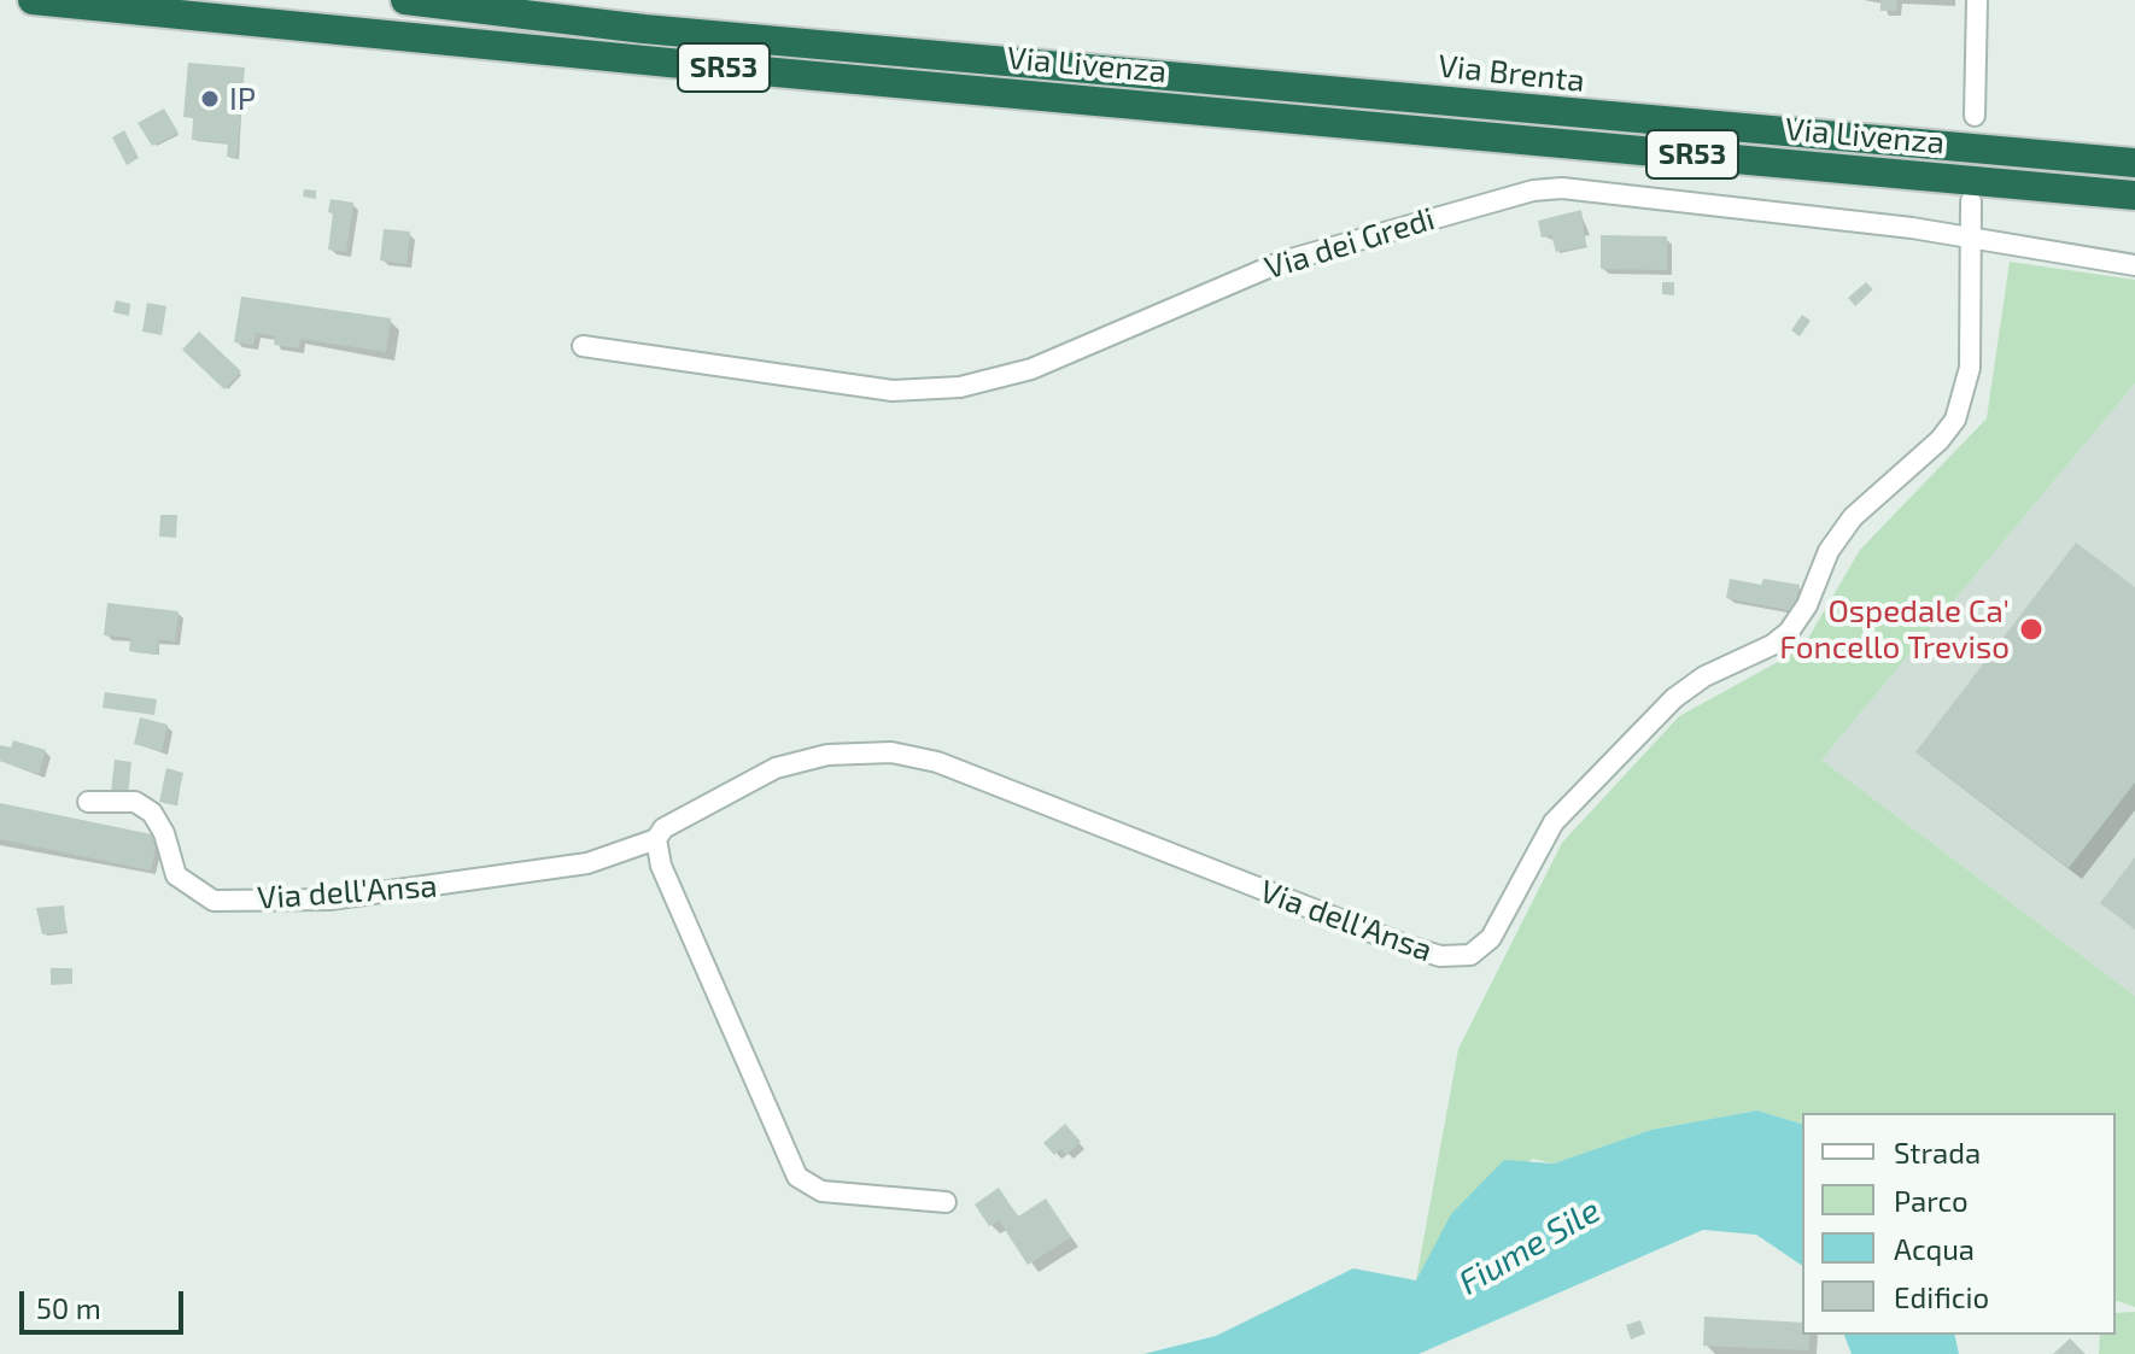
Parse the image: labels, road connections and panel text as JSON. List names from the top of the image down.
{
  "streets": {
    "highway": ["Via Livenza", "SR53", "Via Brenta"],
    "street": ["Via dei Gredi", "Via dell'Ansa"]
  },
  "crossings": [
    ["Via Livenza", "Via Brenta"],
    ["Via dei Gredi", "Via dell'Ansa"]
  ],
  "water": ["Fiume Sile"],
  "places": ["IP", "Ospedale Ca' Foncello Treviso"],
  "legend": [
    "Strada",
    "Parco",
    "Acqua",
    "Edificio"
  ],
  "scale_bar": "50 m"
}
